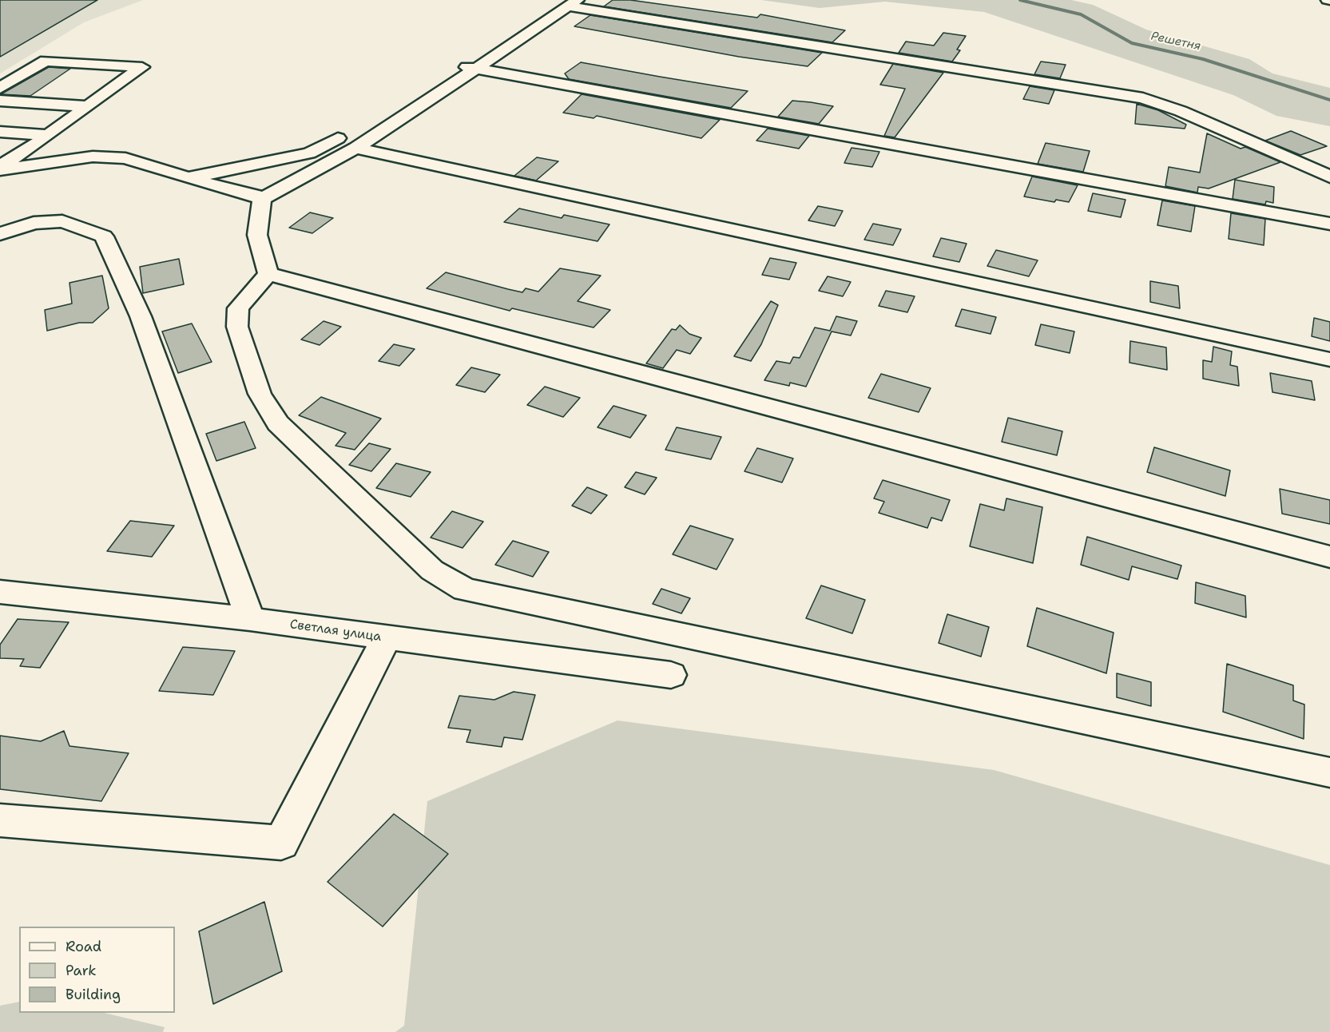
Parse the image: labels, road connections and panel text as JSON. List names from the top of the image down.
{
  "streets": {
    "street": ["Светлая улица"]
  },
  "water": ["Решетня"],
  "legend": ["Road", "Park", "Building"]
}
